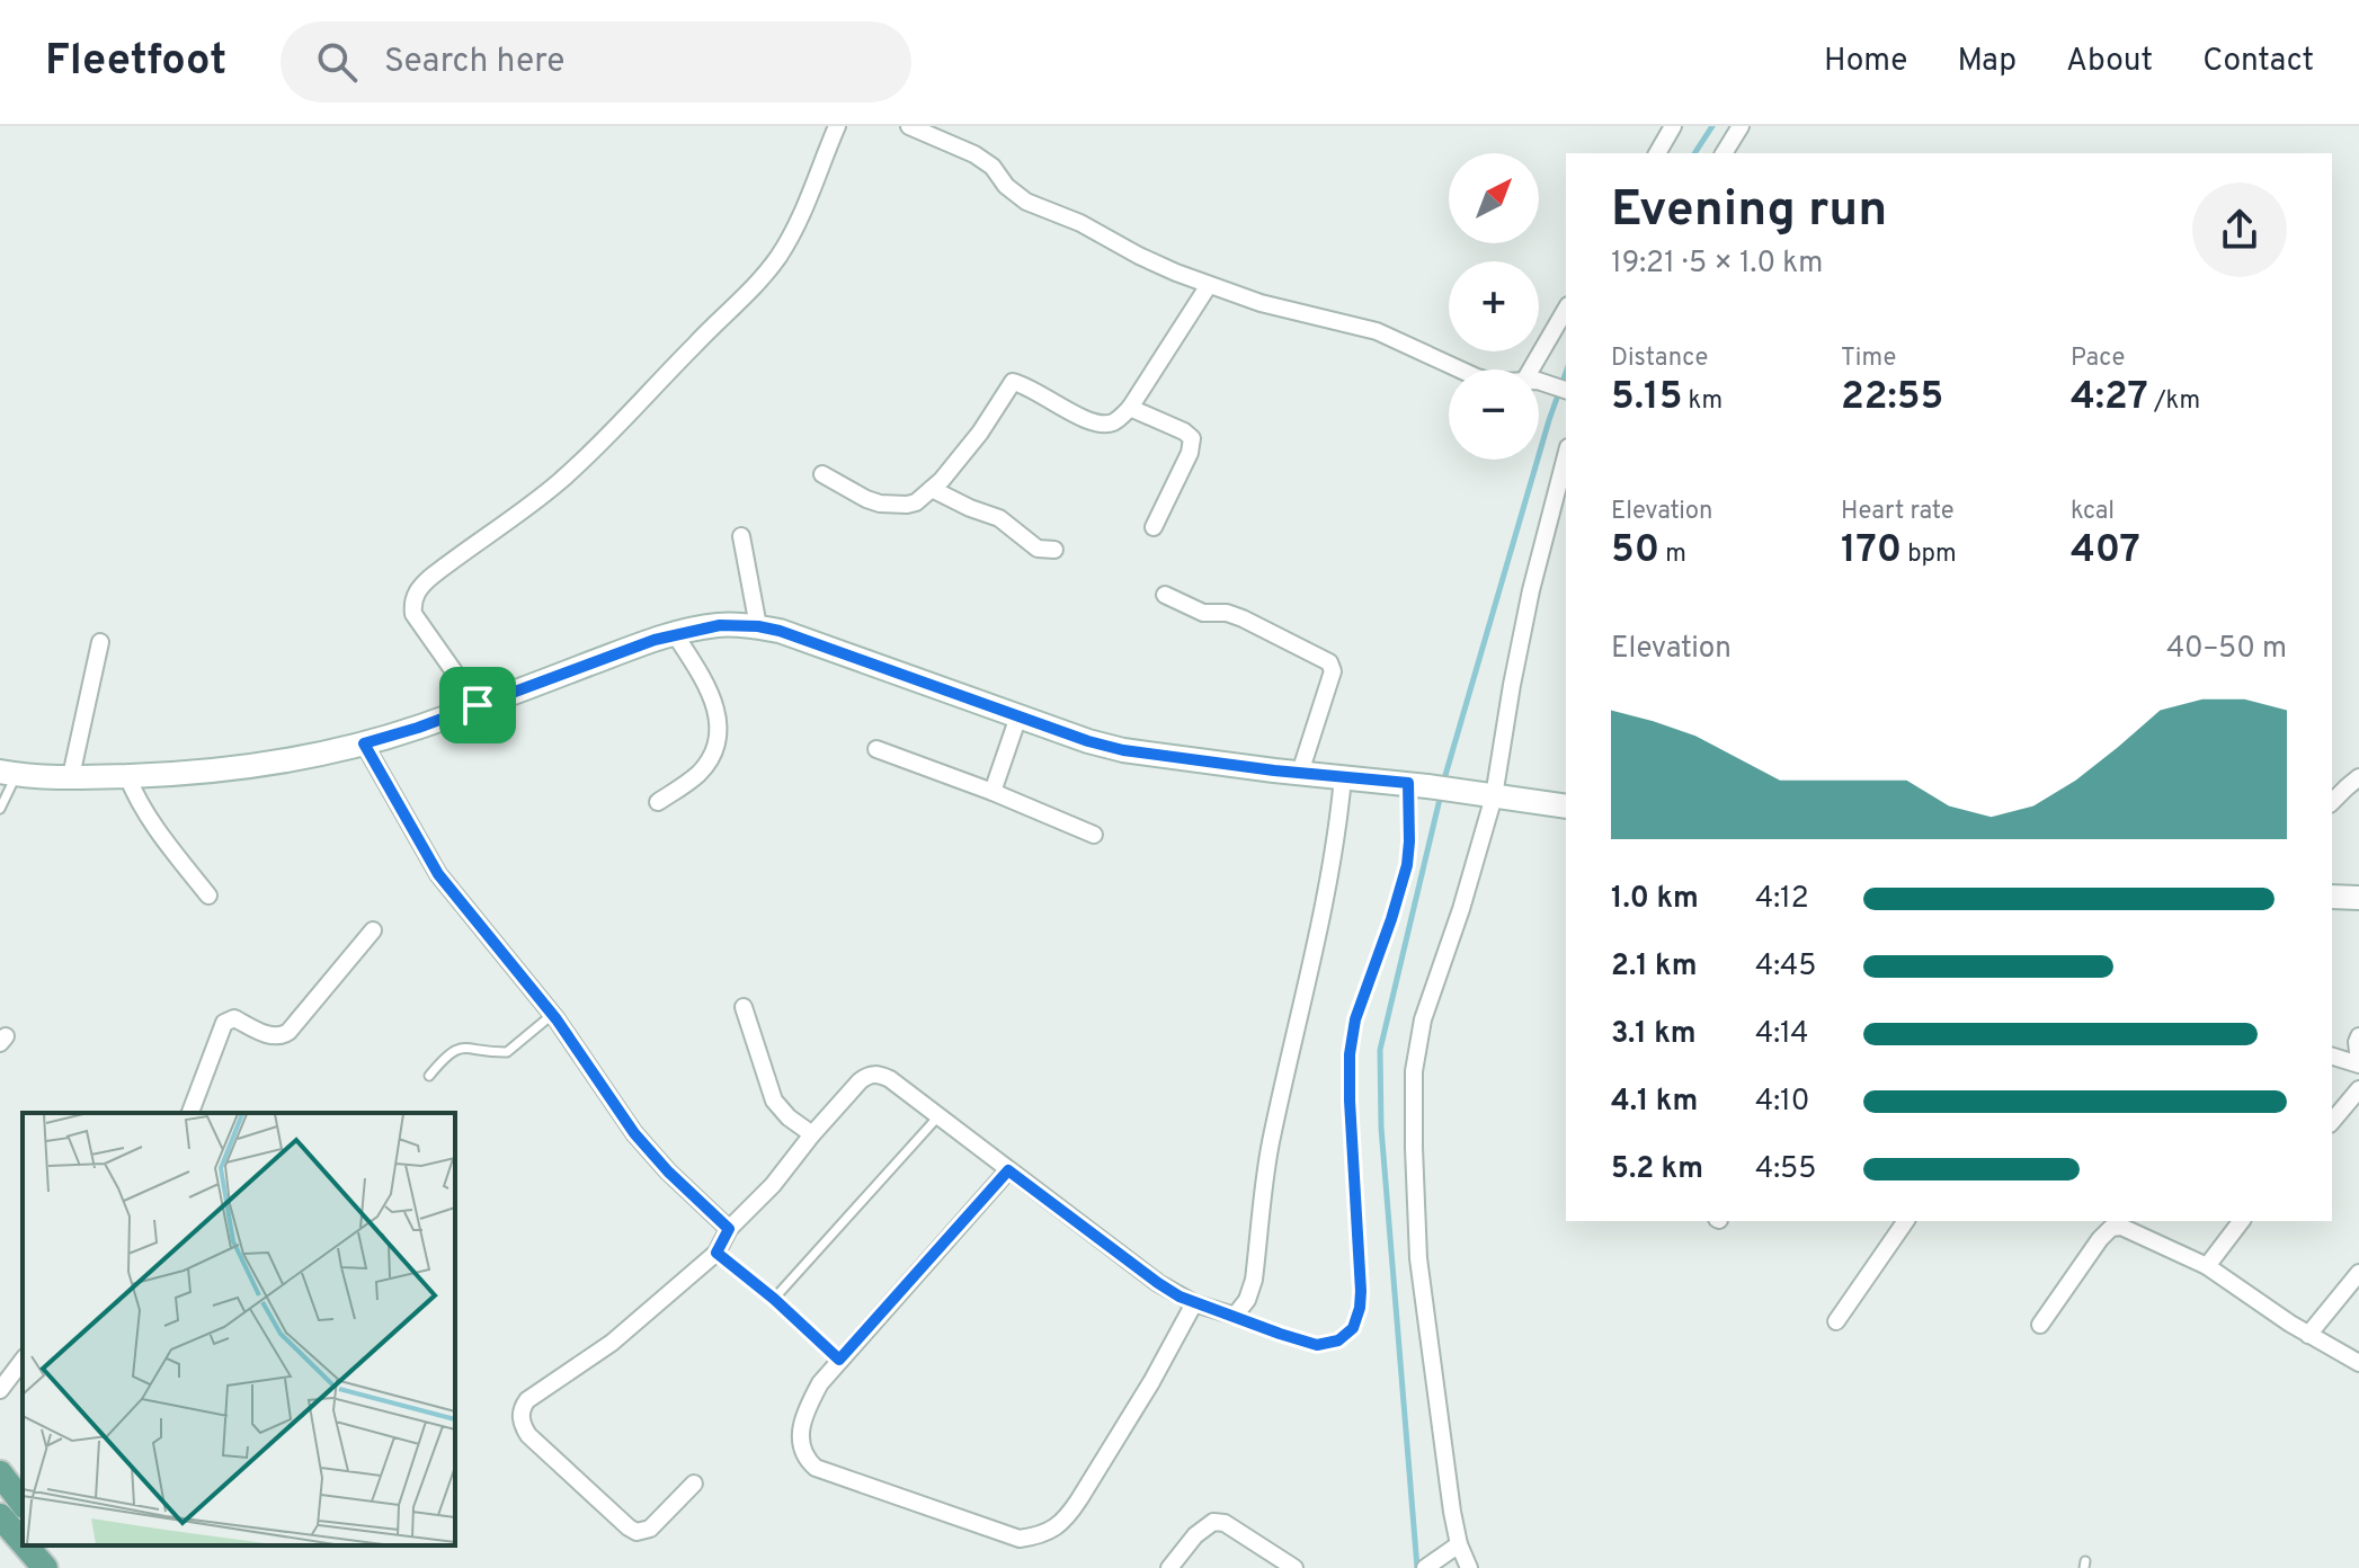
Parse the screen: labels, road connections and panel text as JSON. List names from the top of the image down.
{
  "north": "top right",
  "page": {
    "header": "Fleetfoot",
    "search": "Search here",
    "nav": [
      "Home",
      "Map",
      "About",
      "Contact"
    ],
    "map_buttons": ["+", "−"],
    "heading": ["Evening run", "19:21 · 5 × 1.0 km"],
    "stats": [
      ["Distance", "5.15 km"],
      ["Time", "22:55"],
      ["Pace", "4:27 /km"],
      ["Elevation", "50 m"],
      ["Heart rate", "170 bpm"],
      ["kcal", "407"]
    ],
    "chart": ["Elevation", "40–50 m"],
    "list": [
      {
        "name": "1.0 km",
        "note": "4:12"
      },
      {
        "name": "2.1 km",
        "note": "4:45"
      },
      {
        "name": "3.1 km",
        "note": "4:14"
      },
      {
        "name": "4.1 km",
        "note": "4:10"
      },
      {
        "name": "5.2 km",
        "note": "4:55"
      }
    ]
  }
}
